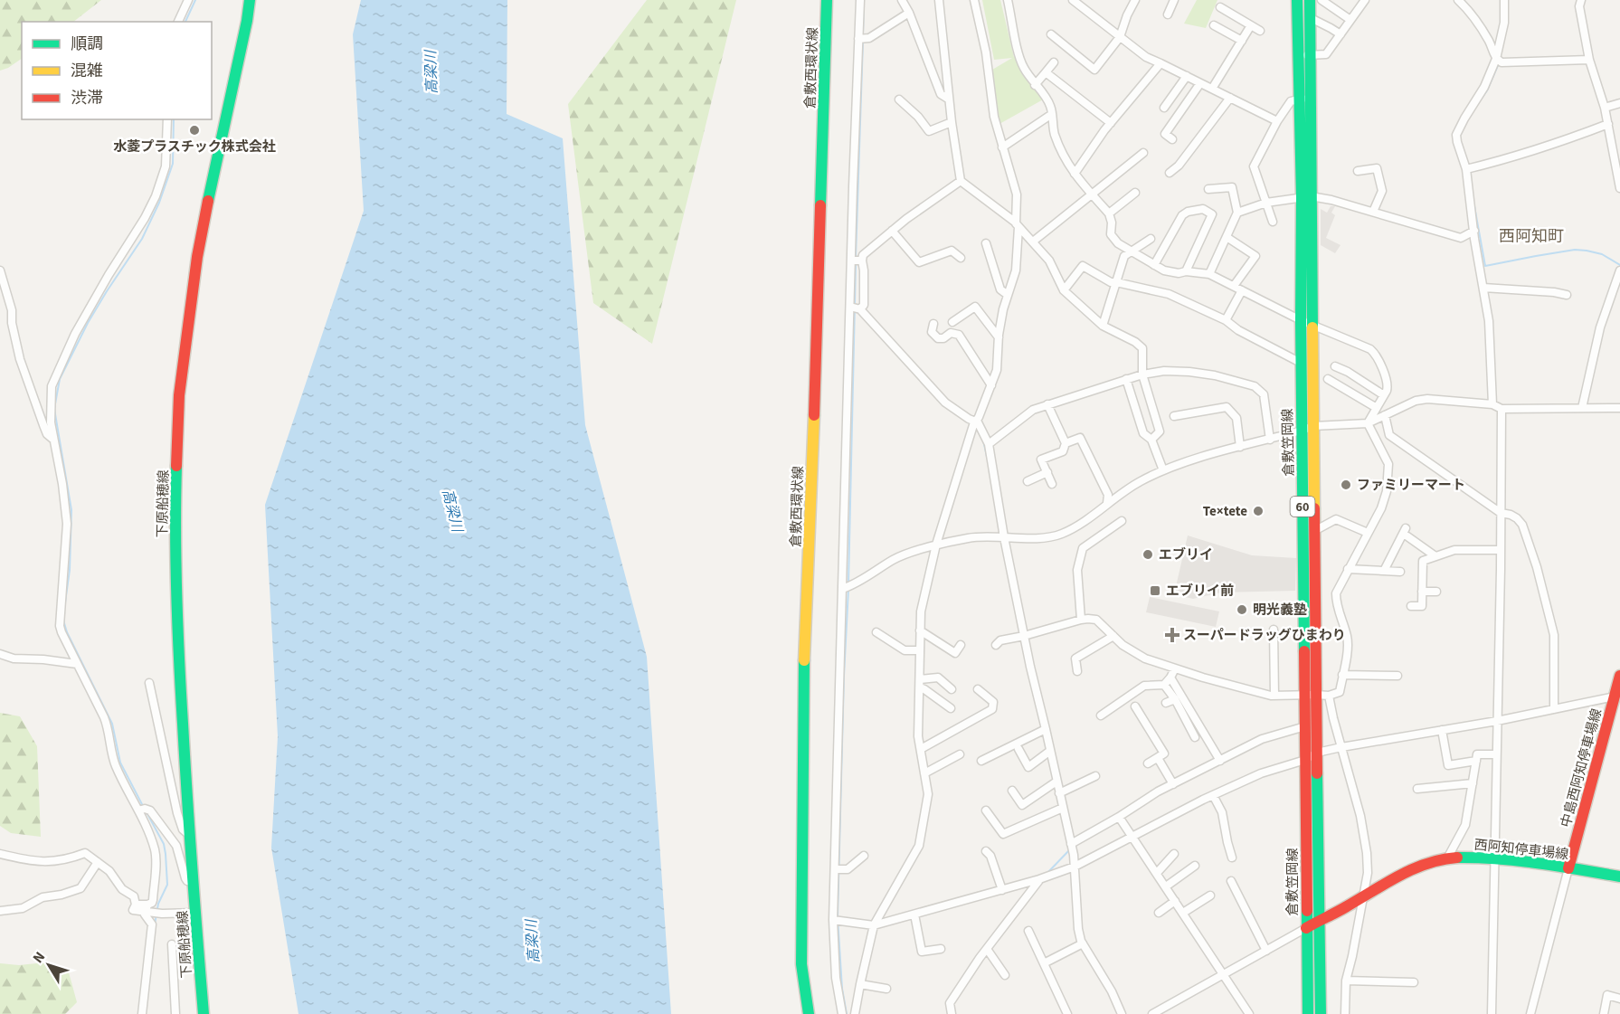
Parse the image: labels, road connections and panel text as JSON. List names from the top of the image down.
{
  "streets": {
    "main road": [
      "倉敷西環状線",
      "倉敷笠岡線",
      "下原船穂線",
      "60",
      "中島西阿知停車場線",
      "西阿知停車場線"
    ]
  },
  "crossings": [
    ["倉敷笠岡線", "西阿知停車場線"],
    ["中島西阿知停車場線", "西阿知停車場線"]
  ],
  "districts": ["西阿知町"],
  "water": ["高梁川"],
  "places": {
    "other": [
      "水菱プラスチック株式会社",
      "ファミリーマート",
      "Te×tete",
      "エブリイ",
      "明光義塾"
    ],
    "transit": ["エブリイ前"],
    "health": ["スーパードラッグひまわり"]
  },
  "legend": ["順調", "混雑", "渋滞"],
  "north": "top left"
}
